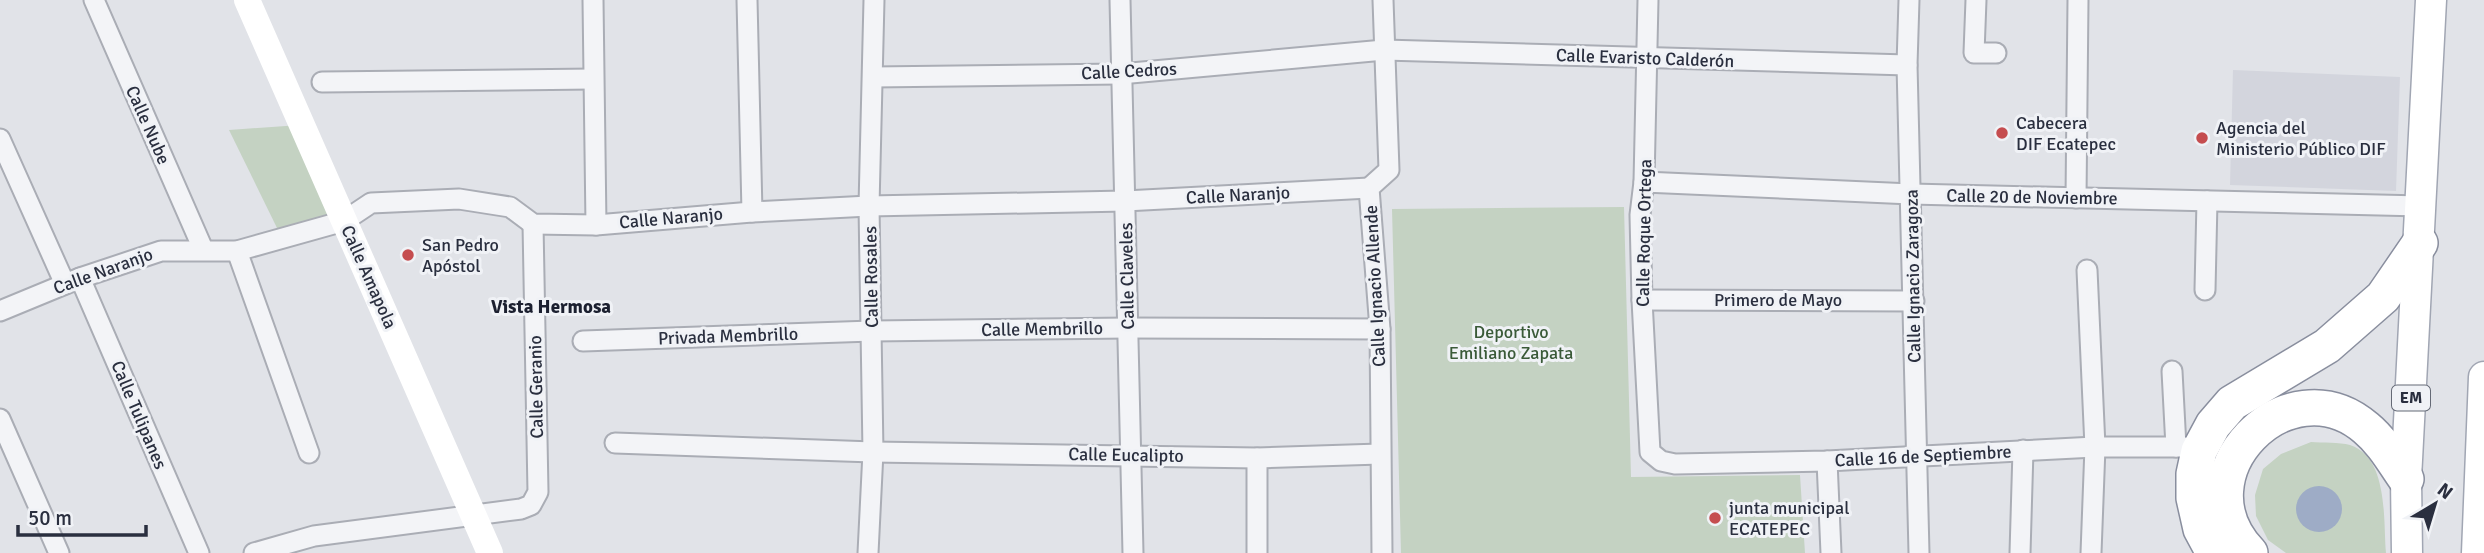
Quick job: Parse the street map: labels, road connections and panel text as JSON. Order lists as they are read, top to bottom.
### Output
{
  "streets": {
    "main road": ["EM"],
    "street": [
      "Calle Evaristo Calderón",
      "Calle Cedros",
      "Calle Nube",
      "Calle Naranjo",
      "Calle 20 de Noviembre",
      "Calle Roque Ortega",
      "Calle Claveles",
      "Calle Ignacio Zaragoza",
      "Calle Amapola",
      "Calle Rosales",
      "Calle Ignacio Allende",
      "Primero de Mayo",
      "Calle Membrillo",
      "Privada Membrillo",
      "Calle Geranio",
      "Calle Tulipanes",
      "Calle Eucalipto",
      "Calle 16 de Septiembre"
    ]
  },
  "crossings": [
    ["Calle Evaristo Calderón", "Calle Cedros"],
    ["Calle Evaristo Calderón", "Calle Roque Ortega"],
    ["Calle Evaristo Calderón", "Calle Ignacio Zaragoza"],
    ["Calle Evaristo Calderón", "Calle Ignacio Allende"],
    ["Calle Cedros", "Calle Claveles"],
    ["Calle Cedros", "Calle Rosales"],
    ["Calle Cedros", "Calle Ignacio Allende"],
    ["Calle Nube", "Calle Naranjo"],
    ["Calle Naranjo", "Calle Claveles"],
    ["Calle Naranjo", "Calle Amapola"],
    ["Calle Naranjo", "Calle Rosales"],
    ["Calle Naranjo", "Calle Ignacio Allende"],
    ["Calle Naranjo", "Calle Geranio"],
    ["Calle Naranjo", "Calle Tulipanes"],
    ["Calle 20 de Noviembre", "Calle Roque Ortega"],
    ["Calle 20 de Noviembre", "Calle Ignacio Zaragoza"],
    ["Calle 20 de Noviembre", "EM"],
    ["Calle Roque Ortega", "Primero de Mayo"],
    ["Calle Roque Ortega", "Calle 16 de Septiembre"],
    ["Calle Claveles", "Calle Membrillo"],
    ["Calle Claveles", "Calle Eucalipto"],
    ["Calle Ignacio Zaragoza", "Primero de Mayo"],
    ["Calle Ignacio Zaragoza", "Calle 16 de Septiembre"],
    ["Calle Amapola", "Calle Geranio"],
    ["Calle Rosales", "Calle Membrillo"],
    ["Calle Rosales", "Privada Membrillo"],
    ["Calle Rosales", "Calle Eucalipto"],
    ["Calle Ignacio Allende", "Calle Membrillo"],
    ["Calle Ignacio Allende", "Calle Eucalipto"],
    ["Calle Membrillo", "Privada Membrillo"]
  ],
  "districts": ["Vista Hermosa"],
  "parks": ["Deportivo Emiliano Zapata"],
  "places": [
    "Cabecera DIF Ecatepec",
    "Agencia del Ministerio Público DIF",
    "San Pedro Apóstol",
    "junta municipal ECATEPEC"
  ],
  "scale_bar": "50 m",
  "north": "top right"
}
